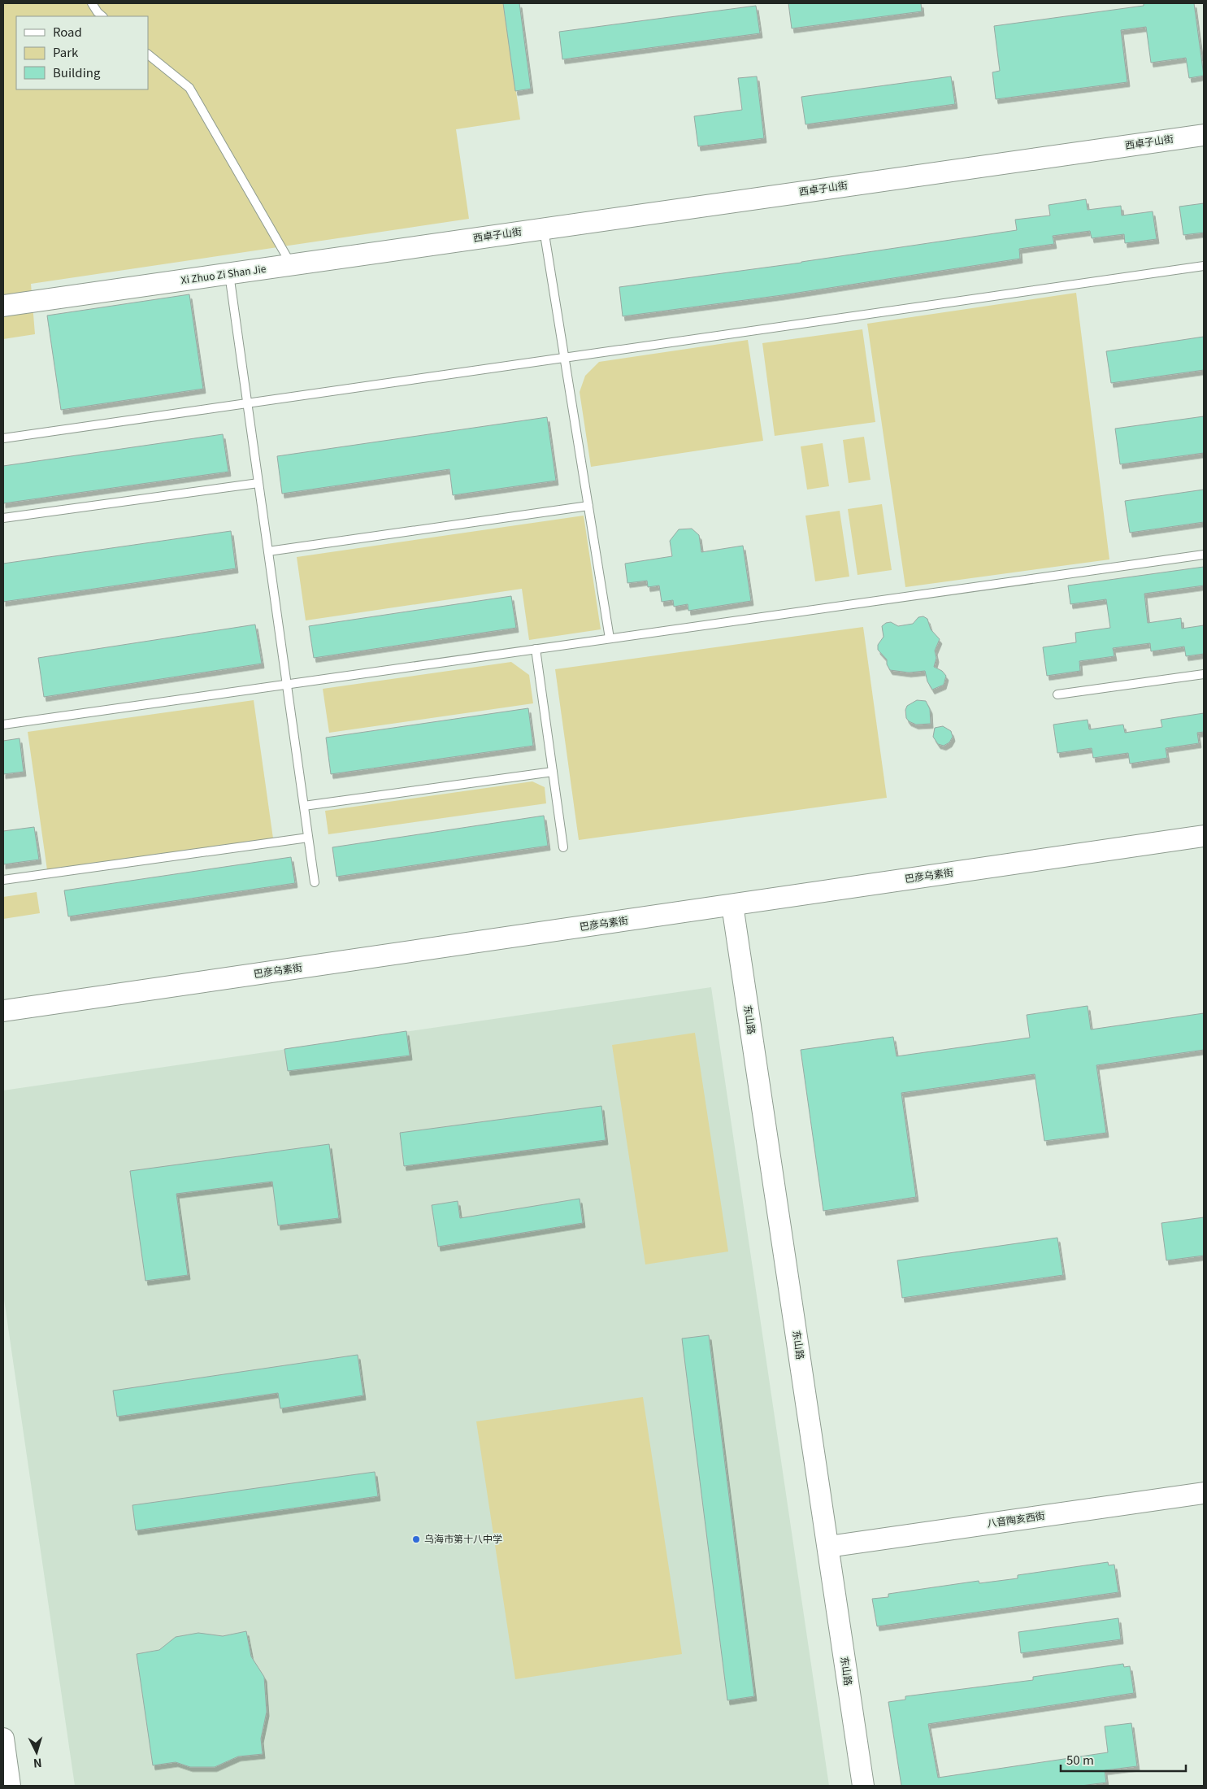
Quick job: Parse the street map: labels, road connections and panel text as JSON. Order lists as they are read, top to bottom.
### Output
{
  "streets": {
    "street": [
      "西卓子山街",
      "Xi Zhuo Zi Shan Jie",
      "巴彦乌素街",
      "东山路",
      "八音陶亥西街"
    ]
  },
  "crossings": [
    ["西卓子山街", "Xi Zhuo Zi Shan Jie"],
    ["巴彦乌素街", "东山路"],
    ["东山路", "八音陶亥西街"]
  ],
  "places": ["乌海市第十八中学"],
  "legend": ["Road", "Park", "Building"],
  "scale_bar": "50 m",
  "north": "bottom"
}
